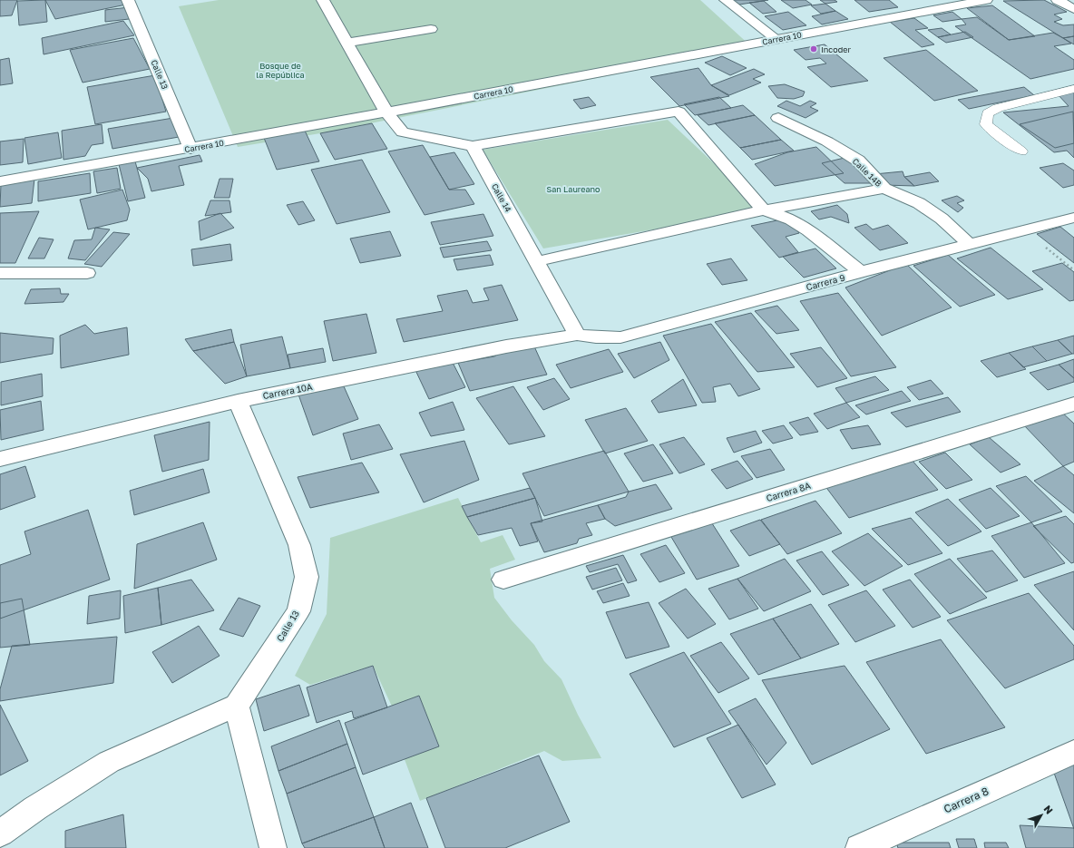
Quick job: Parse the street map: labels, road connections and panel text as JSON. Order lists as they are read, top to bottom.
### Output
{
  "streets": {
    "street": [
      "Carrera 10",
      "Calle 13",
      "Calle 14B",
      "Calle 14",
      "Carrera 9",
      "Carrera 10A",
      "Carrera 8A",
      "Carrera 8"
    ]
  },
  "crossings": [
    ["Carrera 10", "Calle 13"],
    ["Calle 13", "Carrera 10A"],
    ["Calle 14B", "Carrera 9"],
    ["Calle 14", "Carrera 9"],
    ["Calle 14", "Carrera 10A"],
    ["Carrera 9", "Carrera 10A"]
  ],
  "parks": ["Bosque de la República", "San Laureano"],
  "places": ["Incoder"],
  "north": "top right"
}
